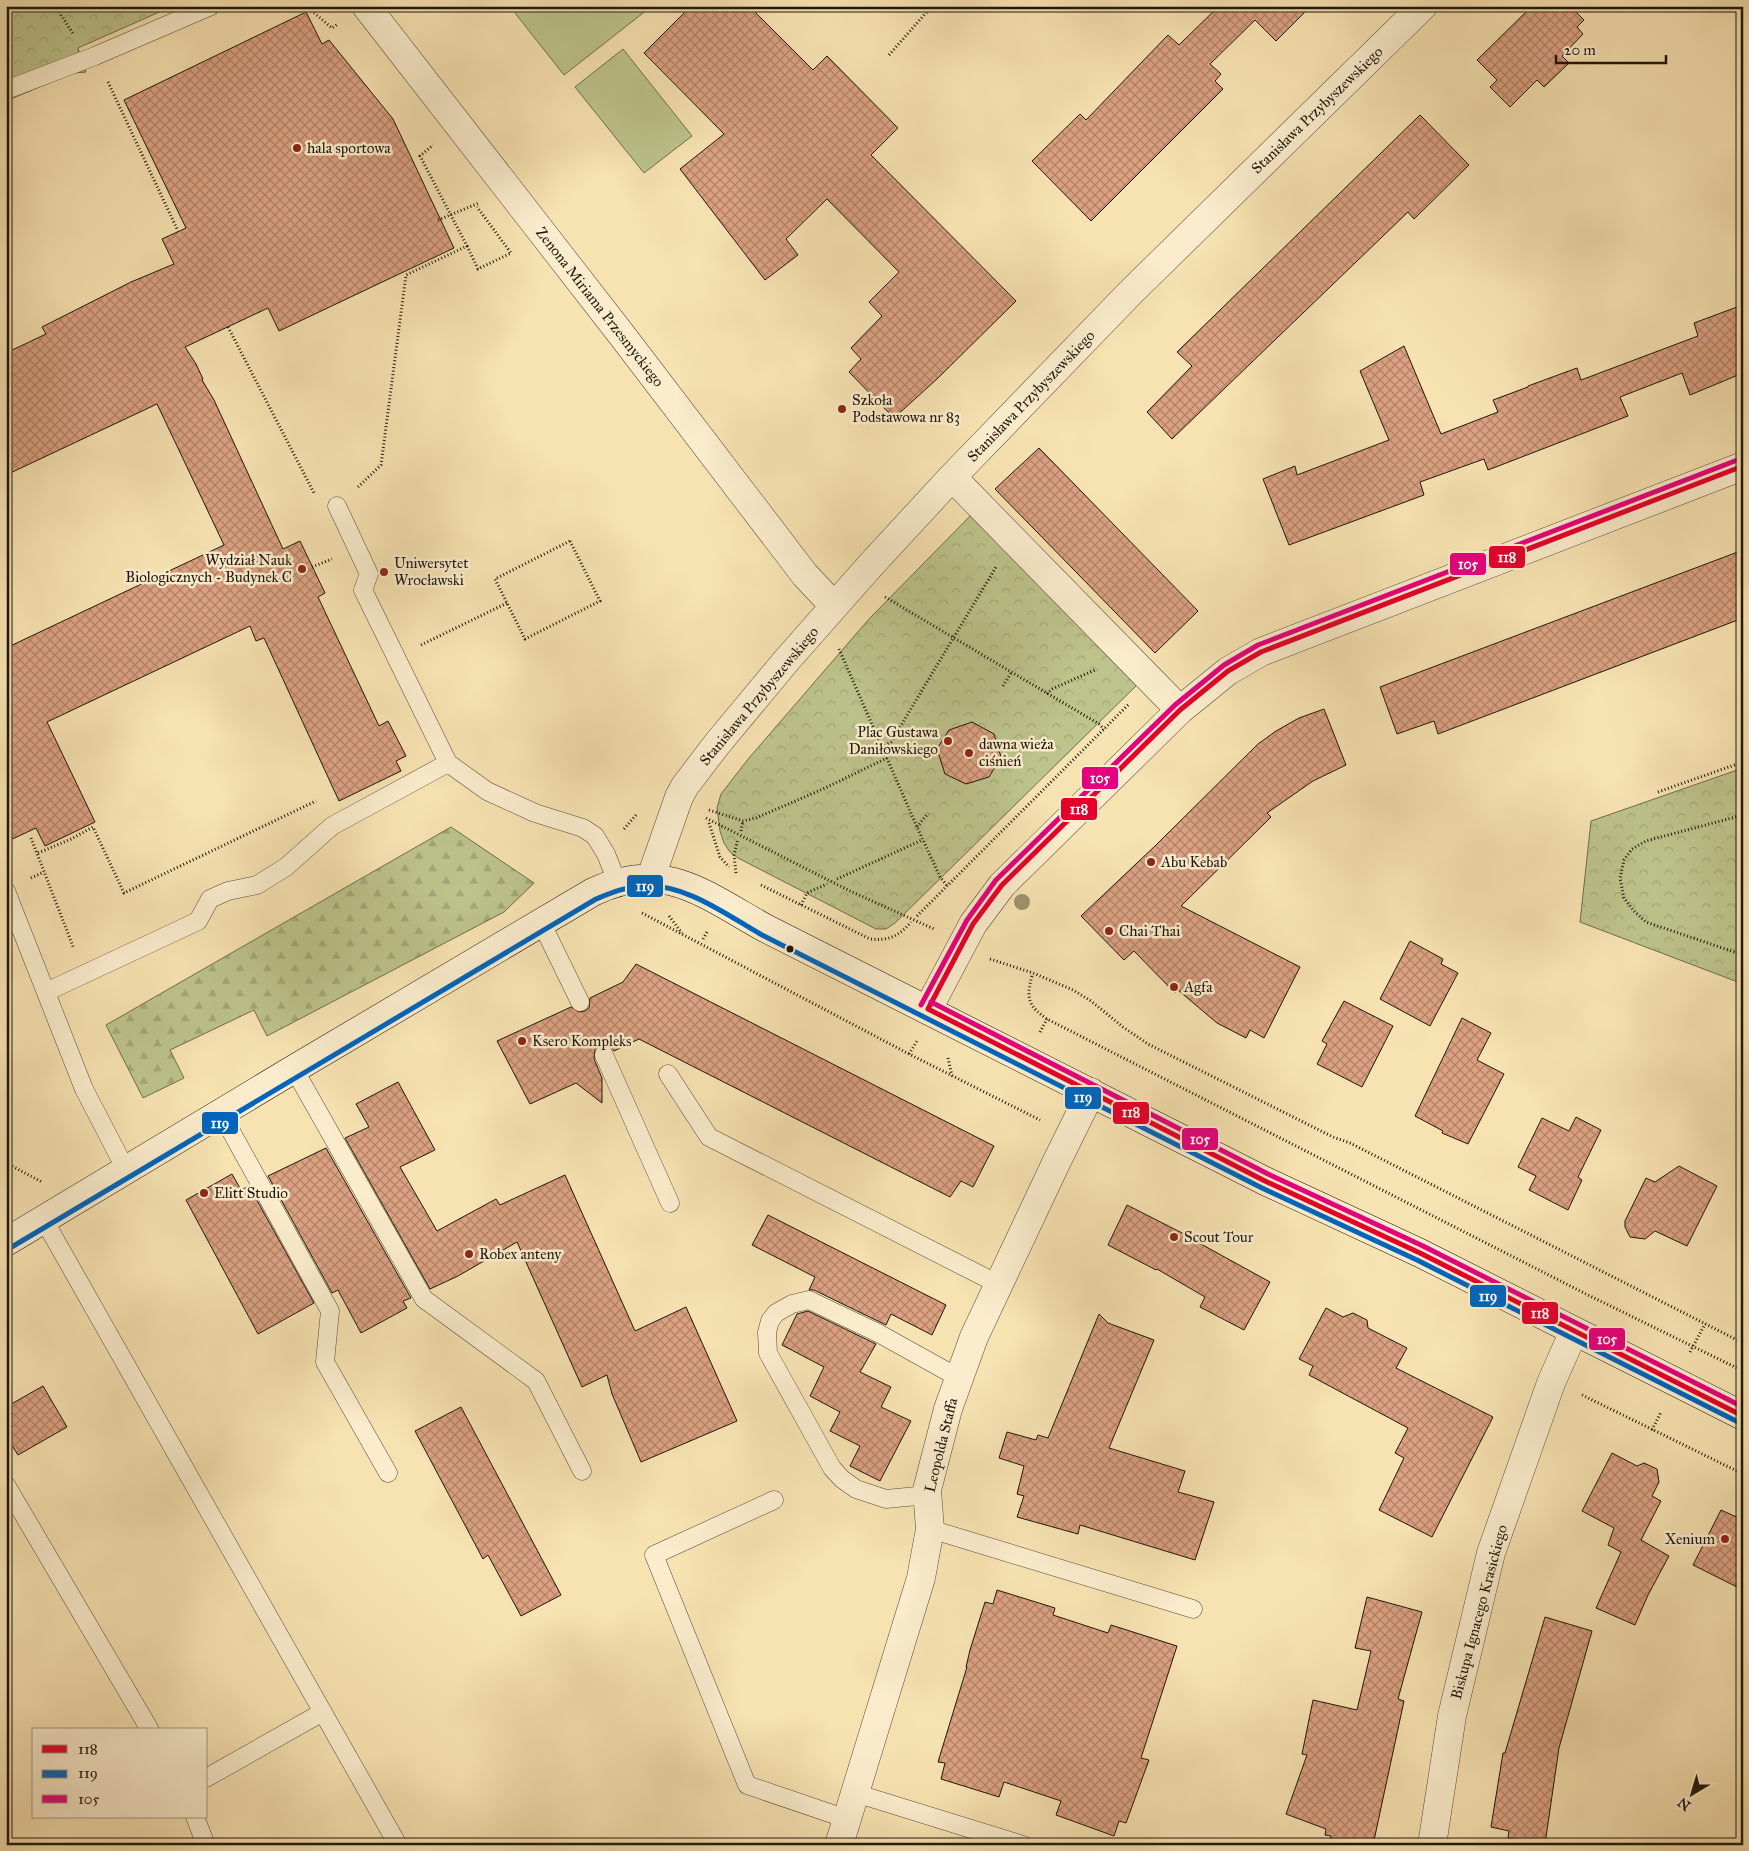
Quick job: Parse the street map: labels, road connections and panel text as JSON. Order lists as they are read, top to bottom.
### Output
{
  "streets": {
    "street": [
      "Stanisława Przybyszewskiego",
      "Zenona Miriama Przesmyckiego",
      "Leopolda Staffa",
      "Biskupa Ignacego Krasickiego"
    ]
  },
  "crossings": [
    ["Stanisława Przybyszewskiego", "Zenona Miriama Przesmyckiego"]
  ],
  "places": [
    "hala sportowa",
    "Szkoła Podstawowa nr 83",
    "Wydział Nauk Biologicznych - Budynek C",
    "Uniwersytet Wrocławski",
    "Plac Gustawa Daniłowskiego",
    "dawna wieża ciśnień",
    "Abu Kebab",
    "Chai Thai",
    "Agfa",
    "Ksero Kompleks",
    "Elitt Studio",
    "Scout Tour",
    "Robex anteny",
    "Xenium"
  ],
  "lines": ["transit line 105", "transit line 118", "transit line 119"],
  "legend": ["118", "119", "105"],
  "scale_bar": "20 m",
  "north": "bottom left"
}
